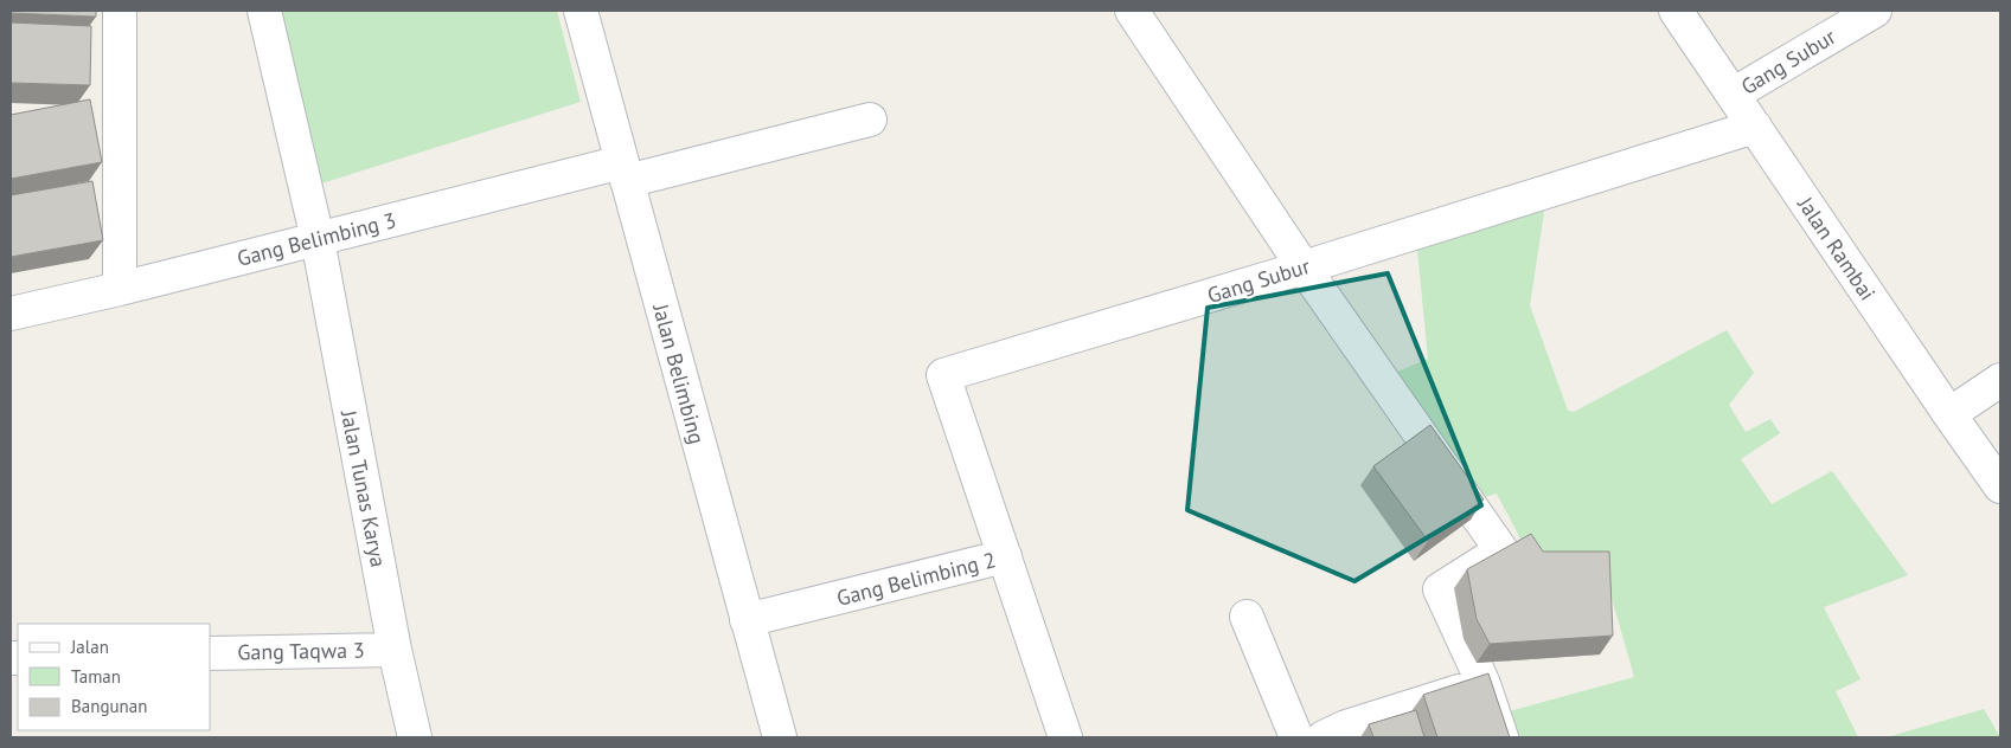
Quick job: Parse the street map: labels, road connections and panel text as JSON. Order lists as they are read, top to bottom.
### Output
{
  "streets": {
    "street": [
      "Gang Subur",
      "Gang Belimbing 3",
      "Jalan Rambai",
      "Jalan Belimbing",
      "Jalan Tunas Karya",
      "Gang Belimbing 2",
      "Gang Taqwa 3"
    ]
  },
  "crossings": [
    ["Gang Subur", "Jalan Rambai"],
    ["Gang Subur", "Gang Belimbing 2"],
    ["Gang Belimbing 3", "Jalan Belimbing"],
    ["Gang Belimbing 3", "Jalan Tunas Karya"],
    ["Jalan Belimbing", "Gang Belimbing 2"],
    ["Jalan Tunas Karya", "Gang Taqwa 3"]
  ],
  "legend": ["Jalan", "Taman", "Bangunan"]
}
